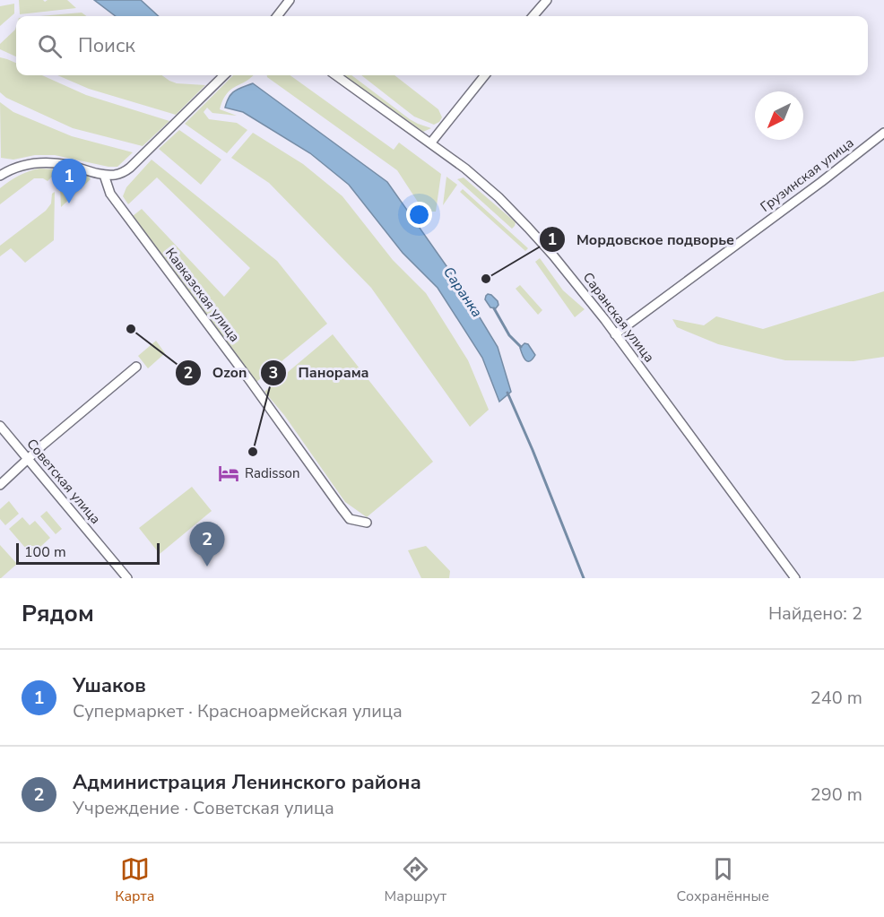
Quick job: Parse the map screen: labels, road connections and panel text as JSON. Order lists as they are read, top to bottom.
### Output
{
  "streets": {
    "street": [
      "Грузинская улица",
      "Кавказская улица",
      "Саранская улица",
      "Советская улица"
    ]
  },
  "crossings": [
    ["Грузинская улица", "Саранская улица"]
  ],
  "water": ["Саранка"],
  "places": {
    "other": ["Мордовское подворье", "Ozon", "Панорама"],
    "hotel": ["Radisson"]
  },
  "scale_bar": "100 m",
  "north": "bottom left",
  "page": {
    "search": "Поиск",
    "pins": ["1", "2"],
    "scale": "100 m",
    "heading": ["Рядом", "Найдено: 2"],
    "list": [
      {
        "mark": "1",
        "name": "Ушаков",
        "note": "Супермаркет · Красноармейская улица",
        "value": "240 m"
      },
      {
        "mark": "2",
        "name": "Администрация Ленинского района",
        "note": "Учреждение · Советская улица",
        "value": "290 m"
      }
    ],
    "nav": ["Карта", "Маршрут", "Сохранённые"]
  }
}
